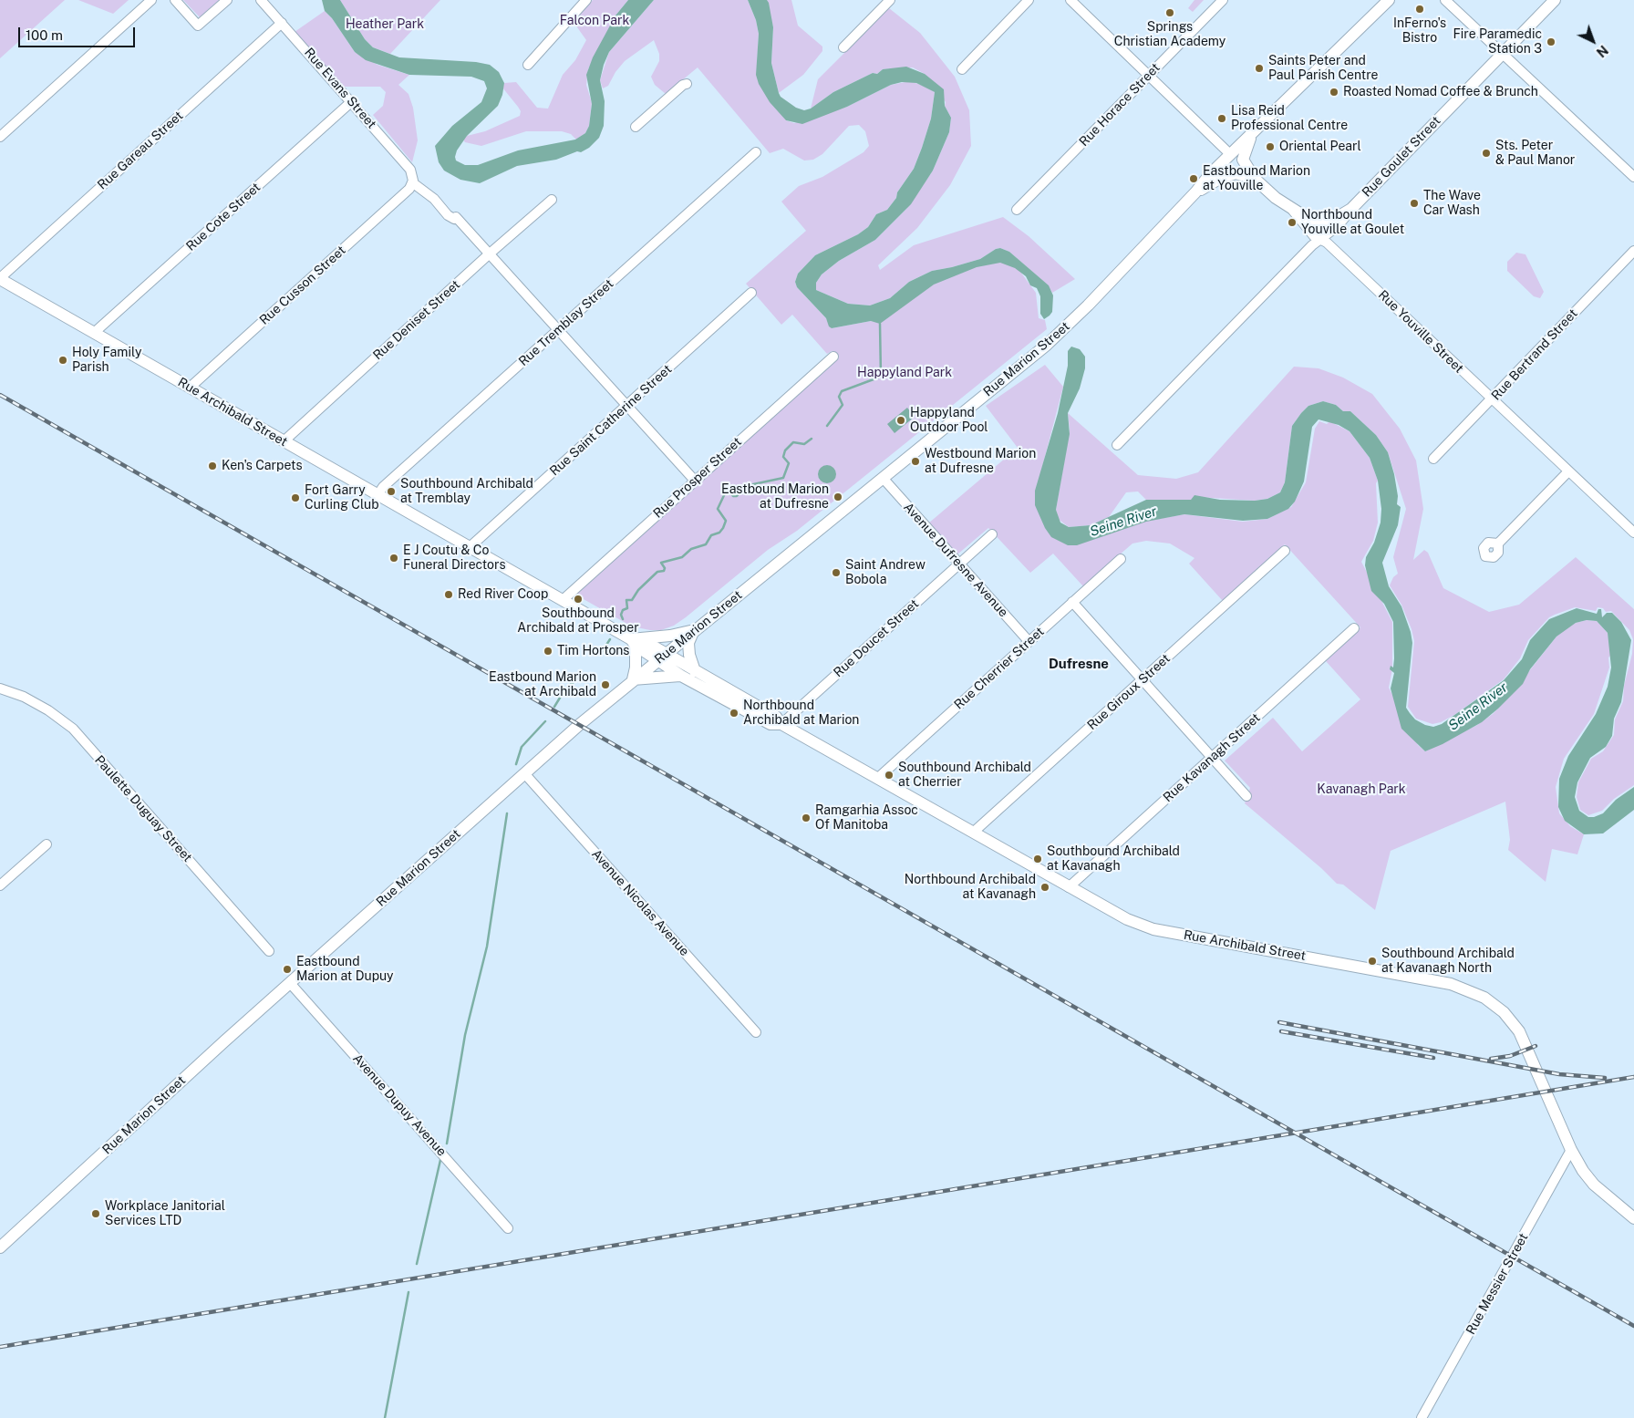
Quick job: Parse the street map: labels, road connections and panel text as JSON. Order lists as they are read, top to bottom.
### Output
{
  "streets": {
    "main road": [
      "Rue Goulet Street",
      "Rue Youville Street",
      "Rue Marion Street",
      "Rue Archibald Street"
    ],
    "street": [
      "Rue Evans Street",
      "Rue Horace Street",
      "Rue Gareau Street",
      "Rue Cote Street",
      "Rue Cusson Street",
      "Rue Deniset Street",
      "Rue Tremblay Street",
      "Rue Bertrand Street",
      "Rue Saint Catherine Street",
      "Rue Prosper Street",
      "Avenue Dufresne Avenue",
      "Rue Doucet Street",
      "Rue Cherrier Street",
      "Rue Giroux Street",
      "Rue Kavanagh Street",
      "Paulette Duguay Street",
      "Avenue Nicolas Avenue",
      "Avenue Dupuy Avenue",
      "Rue Messier Street"
    ]
  },
  "crossings": [
    ["Rue Evans Street", "Rue Gareau Street"],
    ["Rue Evans Street", "Rue Cote Street"],
    ["Rue Evans Street", "Rue Cusson Street"],
    ["Rue Evans Street", "Rue Deniset Street"],
    ["Rue Evans Street", "Rue Tremblay Street"],
    ["Rue Evans Street", "Rue Saint Catherine Street"],
    ["Rue Evans Street", "Rue Prosper Street"],
    ["Rue Gareau Street", "Rue Archibald Street"],
    ["Rue Goulet Street", "Rue Youville Street"],
    ["Rue Cote Street", "Rue Archibald Street"],
    ["Rue Cusson Street", "Rue Archibald Street"],
    ["Rue Deniset Street", "Rue Archibald Street"],
    ["Rue Tremblay Street", "Rue Archibald Street"],
    ["Rue Youville Street", "Rue Bertrand Street"],
    ["Rue Youville Street", "Rue Marion Street"],
    ["Rue Marion Street", "Rue Archibald Street"],
    ["Rue Marion Street", "Avenue Dufresne Avenue"],
    ["Rue Marion Street", "Avenue Nicolas Avenue"],
    ["Rue Marion Street", "Avenue Dupuy Avenue"],
    ["Rue Archibald Street", "Rue Saint Catherine Street"],
    ["Rue Archibald Street", "Rue Prosper Street"],
    ["Rue Archibald Street", "Rue Doucet Street"],
    ["Rue Archibald Street", "Rue Cherrier Street"],
    ["Rue Archibald Street", "Rue Giroux Street"],
    ["Rue Archibald Street", "Rue Kavanagh Street"],
    ["Rue Archibald Street", "Rue Messier Street"],
    ["Avenue Dufresne Avenue", "Rue Doucet Street"],
    ["Avenue Dufresne Avenue", "Rue Cherrier Street"]
  ],
  "districts": ["Dufresne"],
  "water": ["Seine River"],
  "parks": [
    "Falcon Park",
    "Heather Park",
    "Happyland Park",
    "Kavanagh Park"
  ],
  "places": [
    "InFerno's Bistro",
    "Springs Christian Academy",
    "Fire Paramedic Station 3",
    "Saints Peter and Paul Parish Centre",
    "Roasted Nomad Coffee & Brunch",
    "Lisa Reid Professional Centre",
    "Oriental Pearl",
    "Sts. Peter & Paul Manor",
    "Eastbound Marion at Youville",
    "The Wave Car Wash",
    "Northbound Youville at Goulet",
    "Holy Family Parish",
    "Happyland Outdoor Pool",
    "Westbound Marion at Dufresne",
    "Ken's Carpets",
    "Southbound Archibald at Tremblay",
    "Eastbound Marion at Dufresne",
    "Fort Garry Curling Club",
    "E J Coutu & Co Funeral Directors",
    "Saint Andrew Bobola",
    "Red River Coop",
    "Southbound Archibald at Prosper",
    "Tim Hortons",
    "Eastbound Marion at Archibald",
    "Northbound Archibald at Marion",
    "Southbound Archibald at Cherrier",
    "Ramgarhia Assoc Of Manitoba",
    "Southbound Archibald at Kavanagh",
    "Northbound Archibald at Kavanagh",
    "Southbound Archibald at Kavanagh North",
    "Eastbound Marion at Dupuy",
    "Workplace Janitorial Services LTD"
  ],
  "scale_bar": "100 m",
  "north": "bottom right"
}
